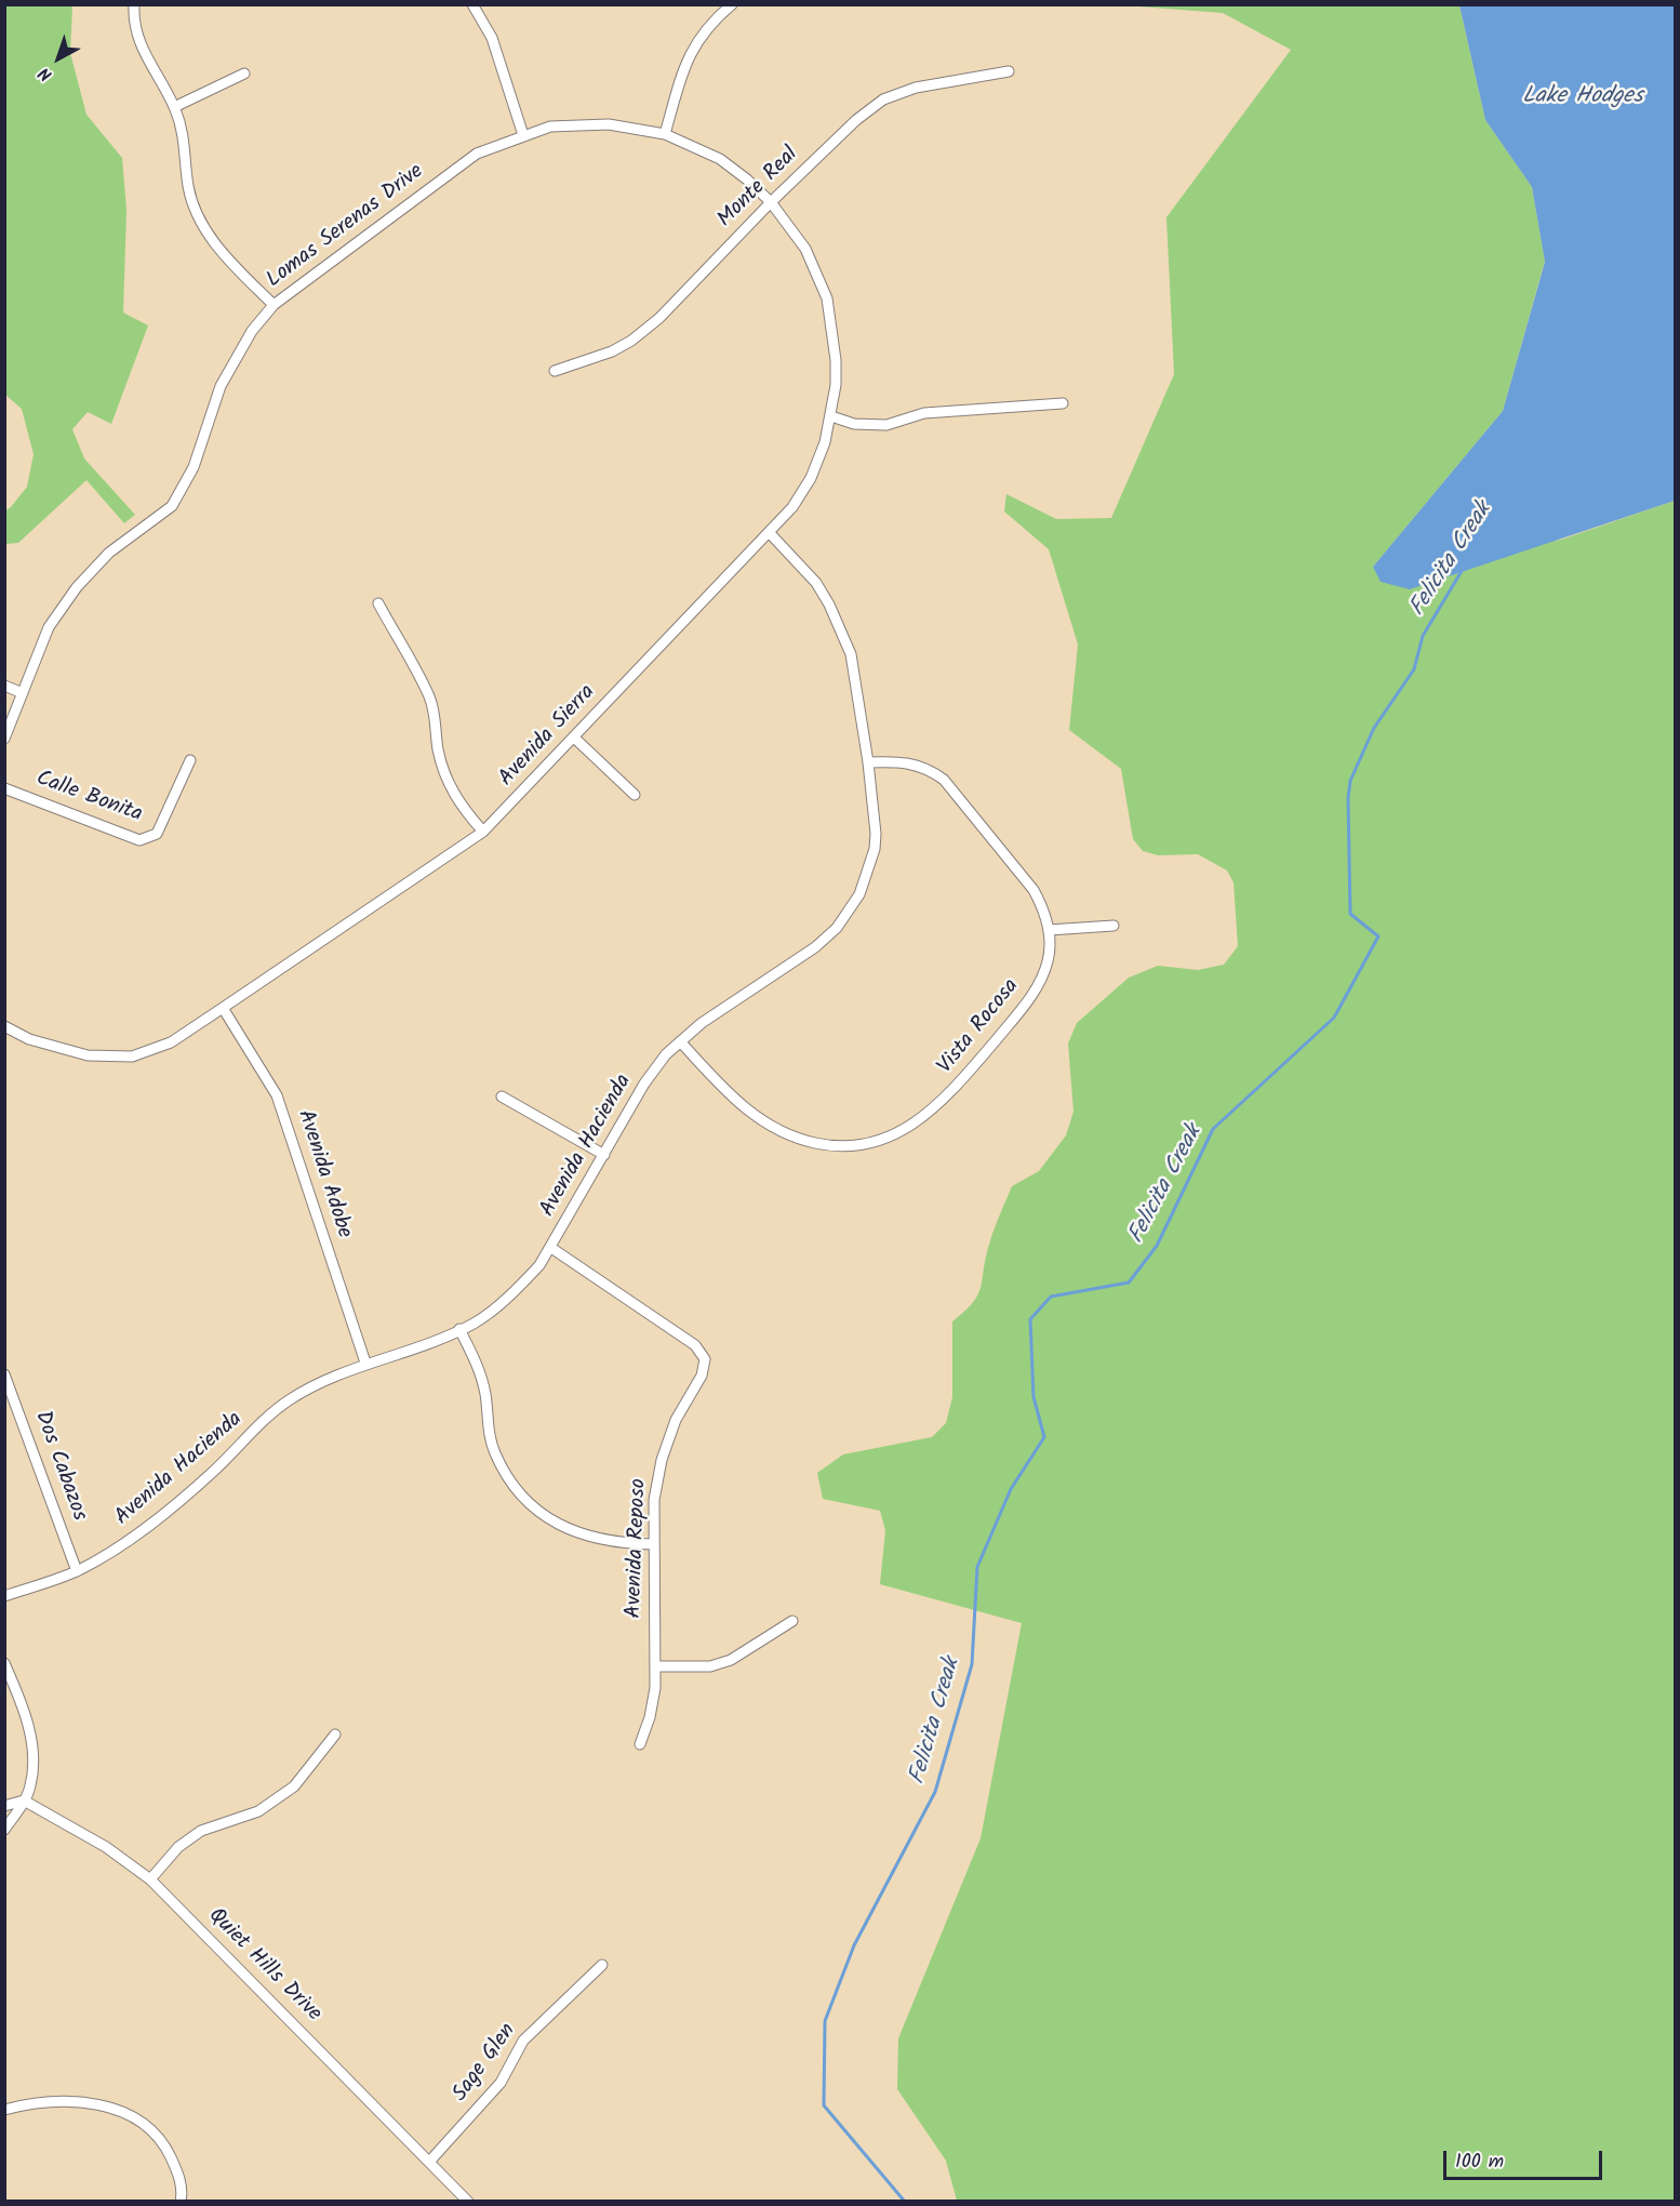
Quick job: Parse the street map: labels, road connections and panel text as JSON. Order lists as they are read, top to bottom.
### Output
{
  "streets": {
    "street": [
      "Monte Real",
      "Lomas Serenas Drive",
      "Avenida Sierra",
      "Calle Bonita",
      "Vista Rocosa",
      "Avenida Hacienda",
      "Avenida Adobe",
      "Dos Cabazos",
      "Avenida Reposo",
      "Quiet Hills Drive",
      "Sage Glen"
    ]
  },
  "crossings": [
    ["Monte Real", "Lomas Serenas Drive"],
    ["Monte Real", "Avenida Sierra"],
    ["Lomas Serenas Drive", "Avenida Sierra"],
    ["Avenida Sierra", "Avenida Hacienda"],
    ["Avenida Sierra", "Avenida Adobe"],
    ["Vista Rocosa", "Avenida Hacienda"],
    ["Avenida Hacienda", "Avenida Adobe"],
    ["Avenida Hacienda", "Dos Cabazos"],
    ["Avenida Hacienda", "Avenida Reposo"],
    ["Quiet Hills Drive", "Sage Glen"]
  ],
  "water": ["Lake Hodges", "Felicita Creak"],
  "scale_bar": "100 m",
  "north": "bottom left"
}
